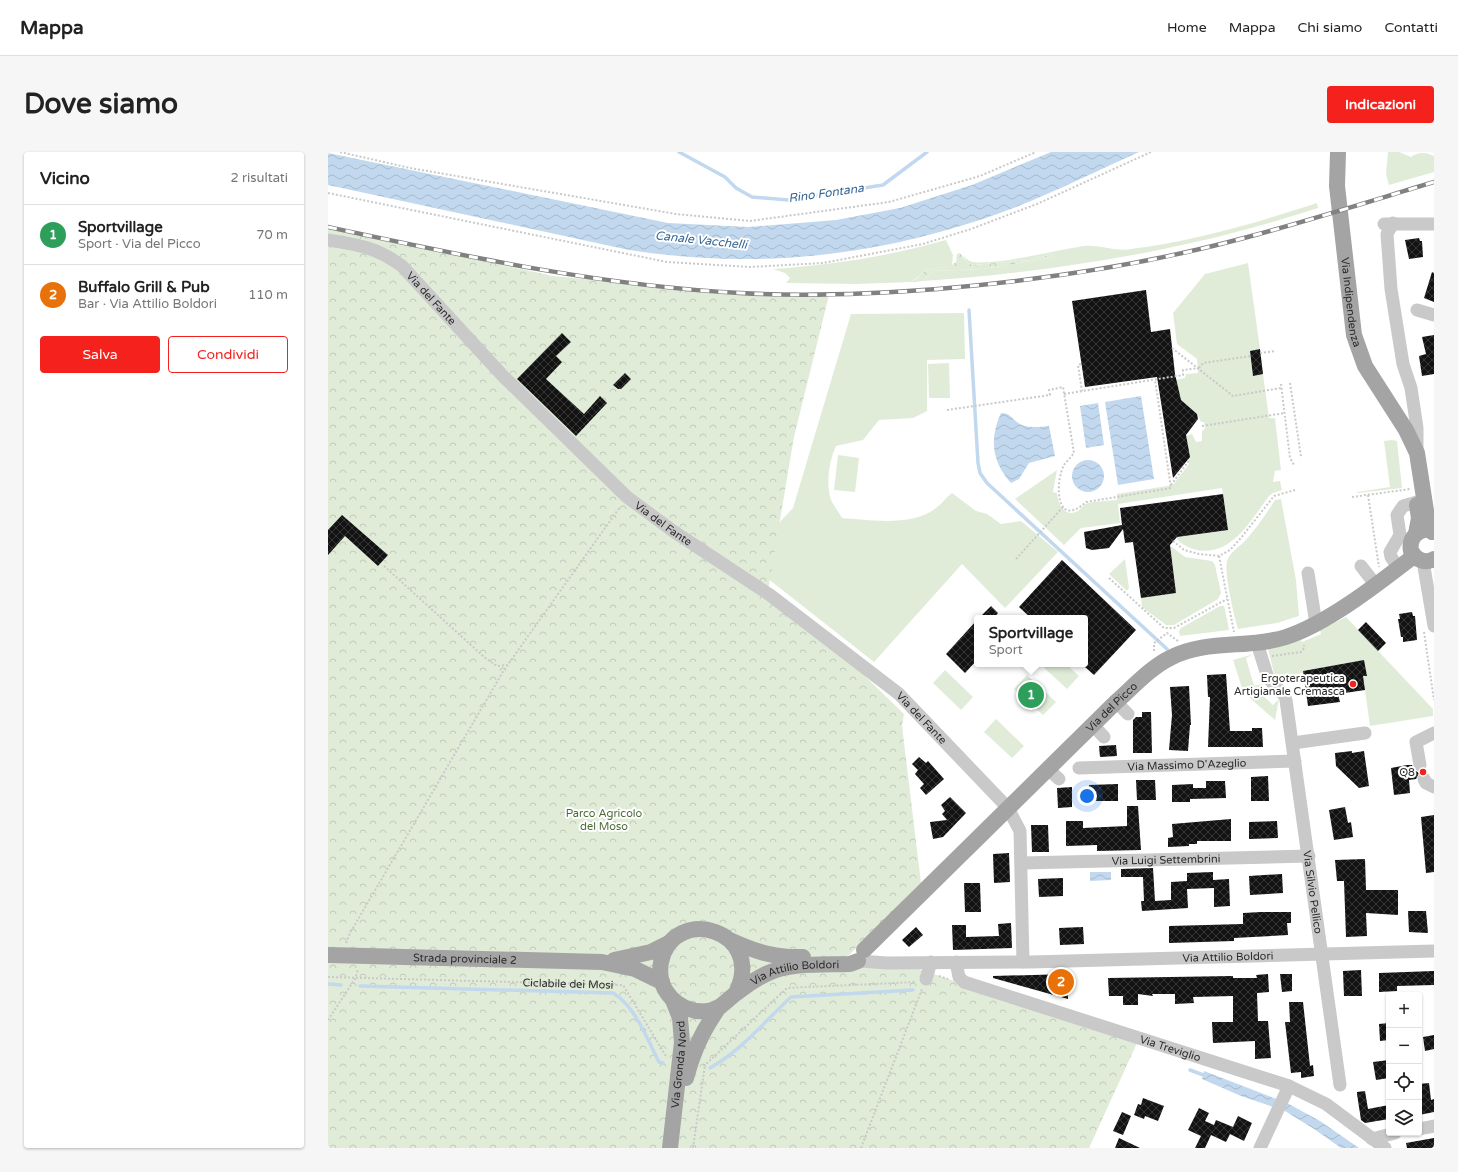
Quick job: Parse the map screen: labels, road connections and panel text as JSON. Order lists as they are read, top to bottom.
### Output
{
  "streets": {
    "main road": [
      "Via Indipendenza",
      "Via del Picco",
      "Via Attilio Boldori",
      "Strada provinciale 2",
      "Via Gronda Nord"
    ],
    "street": [
      "Via del Fante",
      "Via Massimo D'Azeglio",
      "Via Luigi Settembrini",
      "Via Silvio Pellico",
      "Via Treviglio"
    ],
    "path": ["Ciclabile dei Mosi"]
  },
  "crossings": [
    ["Via del Fante", "Via del Picco"],
    ["Via Indipendenza", "Via del Picco"],
    ["Via del Picco", "Via Silvio Pellico"],
    ["Via del Picco", "Via Attilio Boldori"],
    ["Via Massimo D'Azeglio", "Via Silvio Pellico"],
    ["Via Luigi Settembrini", "Via Silvio Pellico"],
    ["Via Silvio Pellico", "Via Attilio Boldori"],
    ["Via Attilio Boldori", "Via Gronda Nord"],
    ["Ciclabile dei Mosi", "Via Gronda Nord"]
  ],
  "water": ["Rino Fontana", "Canale Vacchelli"],
  "parks": ["Parco Agricolo del Moso"],
  "places": ["Ergoterapeutica Artigianale Cremasca", "Q8"],
  "page": {
    "header": "Mappa",
    "nav": [
      "Home",
      "Mappa",
      "Chi siamo",
      "Contatti"
    ],
    "buttons": [
      "Indicazioni",
      ["Salva", "Condividi"]
    ],
    "title": "Dove siamo",
    "heading": ["Vicino", "2 risultati"],
    "list": [
      {
        "mark": "1",
        "name": "Sportvillage",
        "note": "Sport · Via del Picco",
        "value": "70 m"
      },
      {
        "mark": "2",
        "name": "Buffalo Grill & Pub",
        "note": "Bar · Via Attilio Boldori",
        "value": "110 m"
      }
    ],
    "popup": ["Sportvillage", "Sport"],
    "pins": ["1", "2"],
    "map_buttons": ["+", "−"]
  }
}
